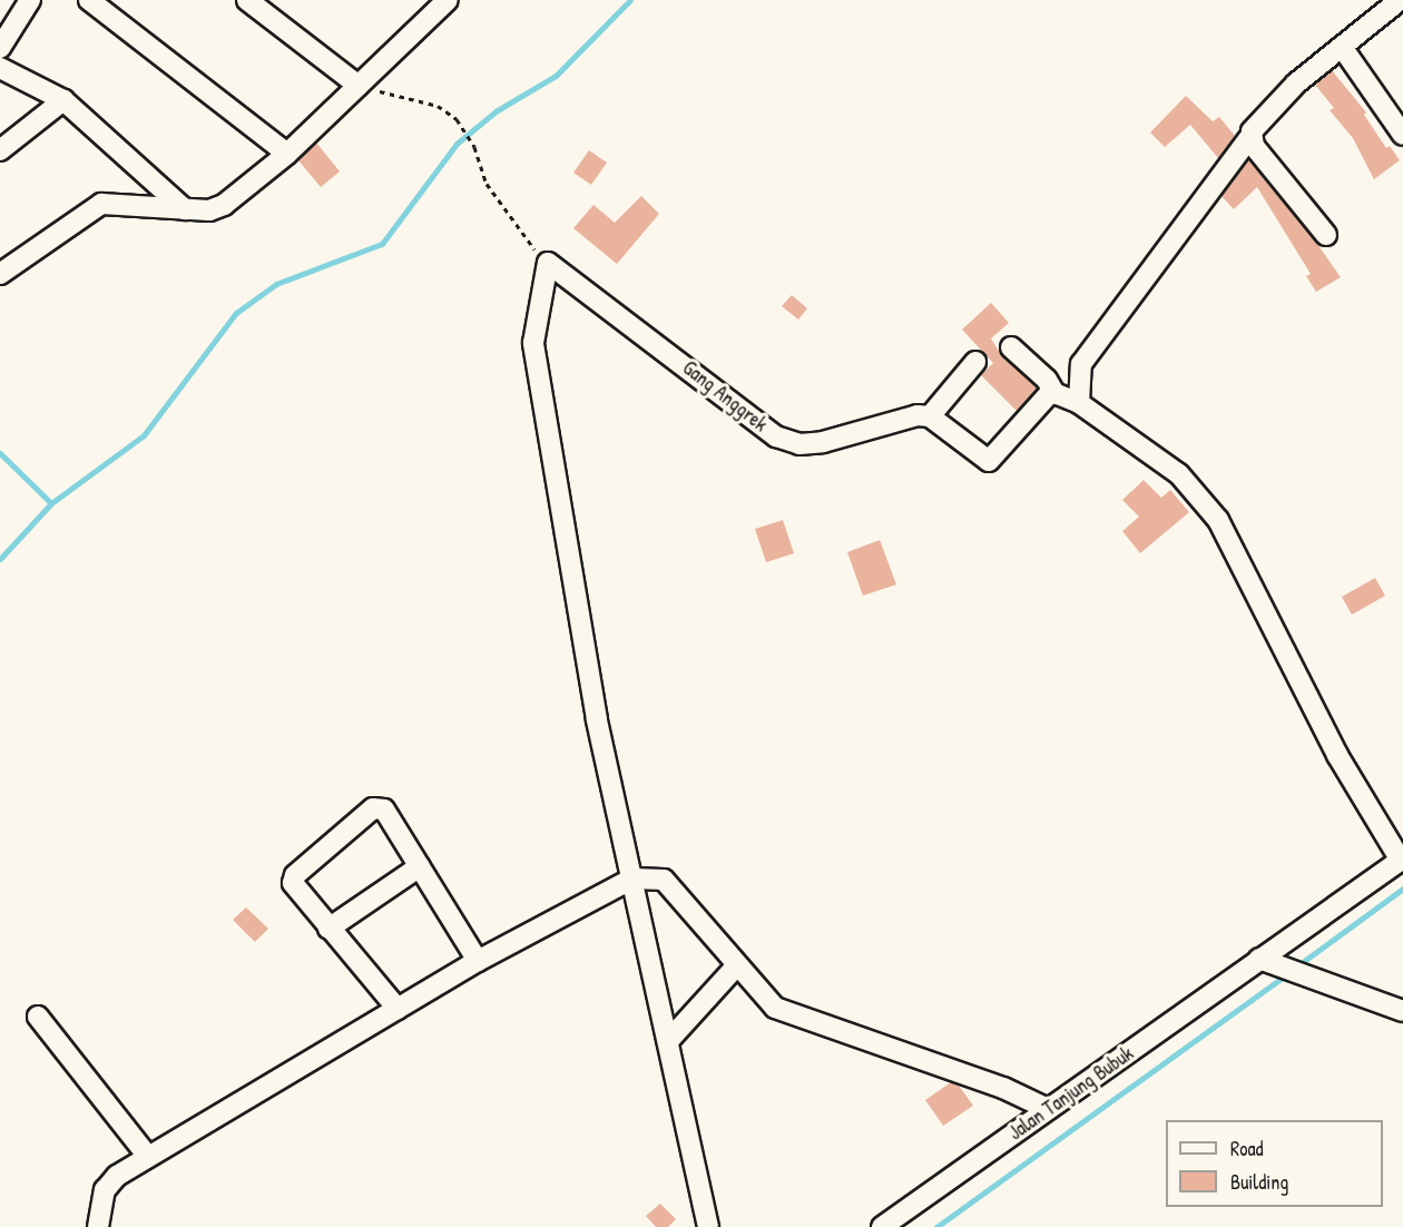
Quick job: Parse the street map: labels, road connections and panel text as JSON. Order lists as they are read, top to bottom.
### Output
{
  "streets": {
    "street": ["Gang Anggrek", "Jalan Tanjung Bubuk"]
  },
  "legend": ["Road", "Building"]
}
